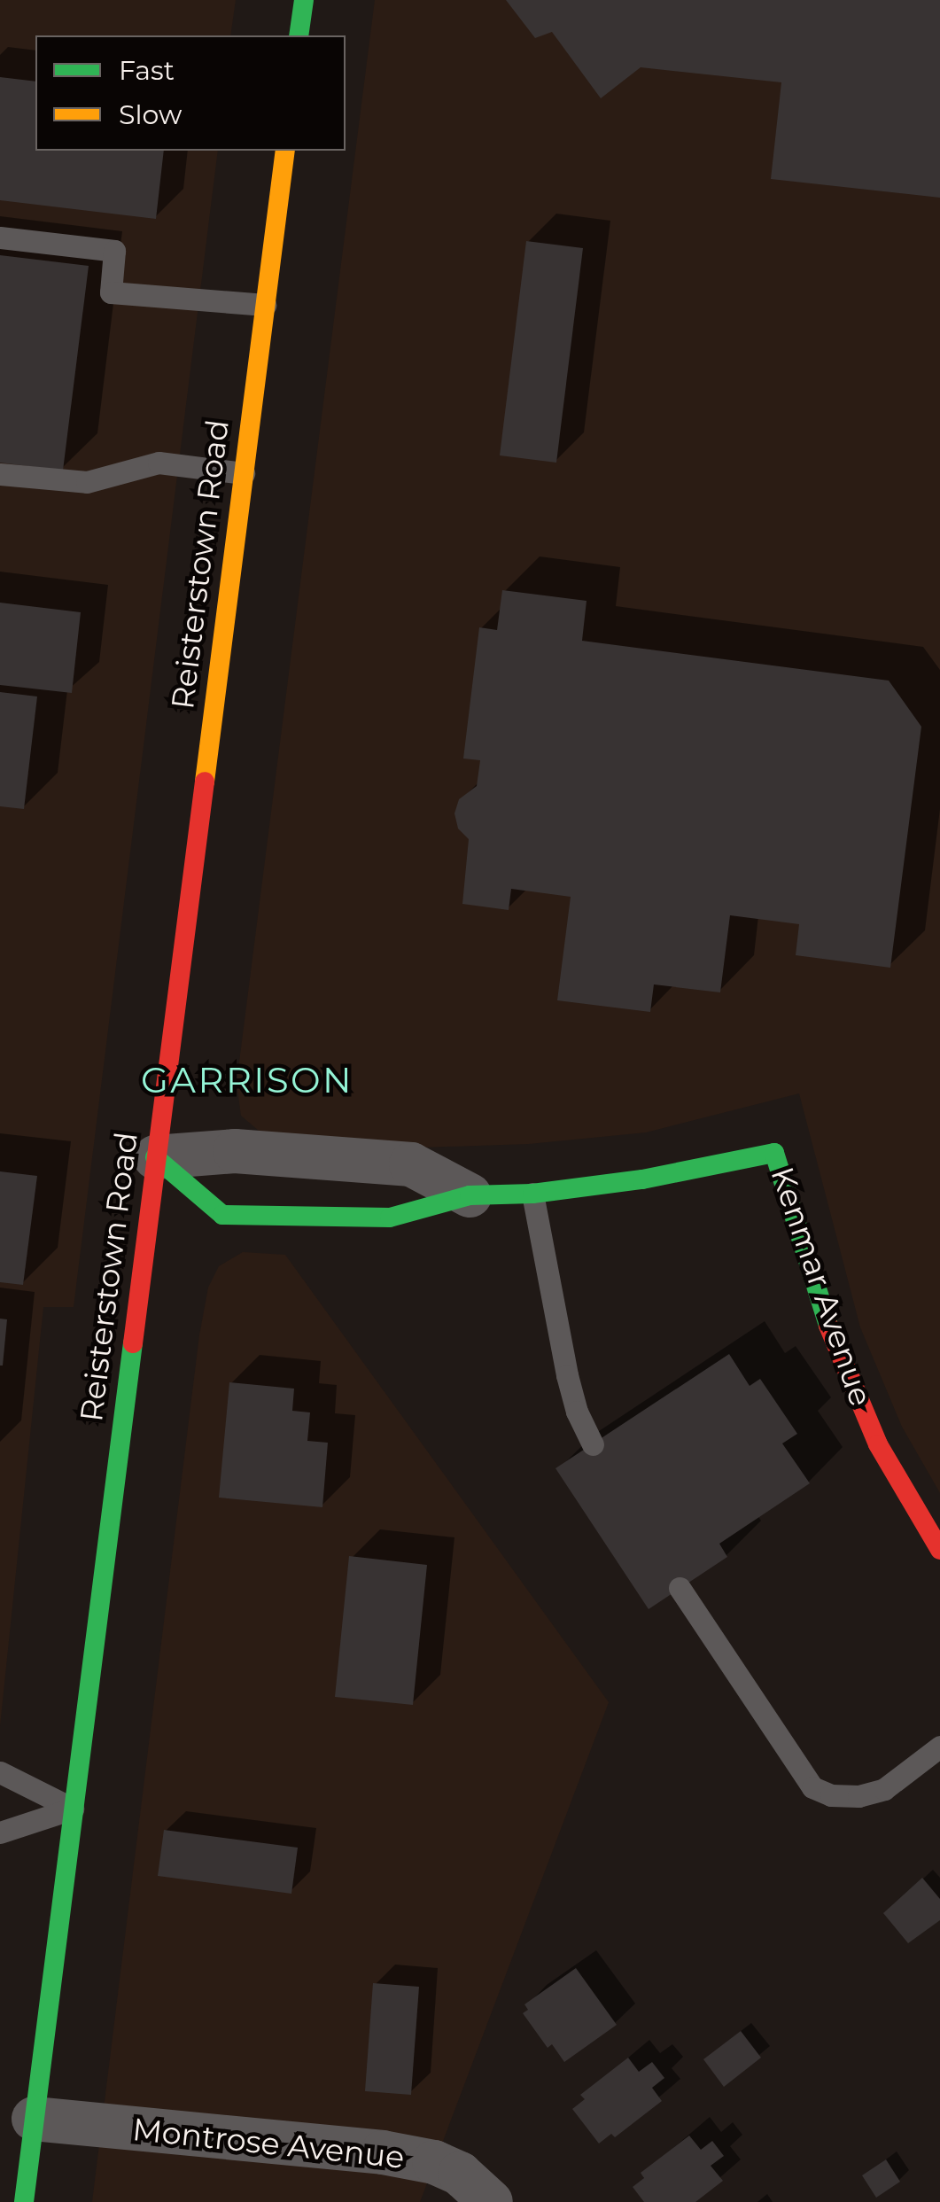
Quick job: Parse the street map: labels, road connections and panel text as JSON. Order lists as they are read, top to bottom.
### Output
{
  "streets": {
    "main road": ["Reisterstown Road", "Kenmar Avenue"],
    "street": ["Montrose Avenue"]
  },
  "crossings": [
    ["Reisterstown Road", "Kenmar Avenue"],
    ["Reisterstown Road", "Montrose Avenue"]
  ],
  "districts": ["GARRISON"],
  "legend": ["Fast", "Slow"]
}
